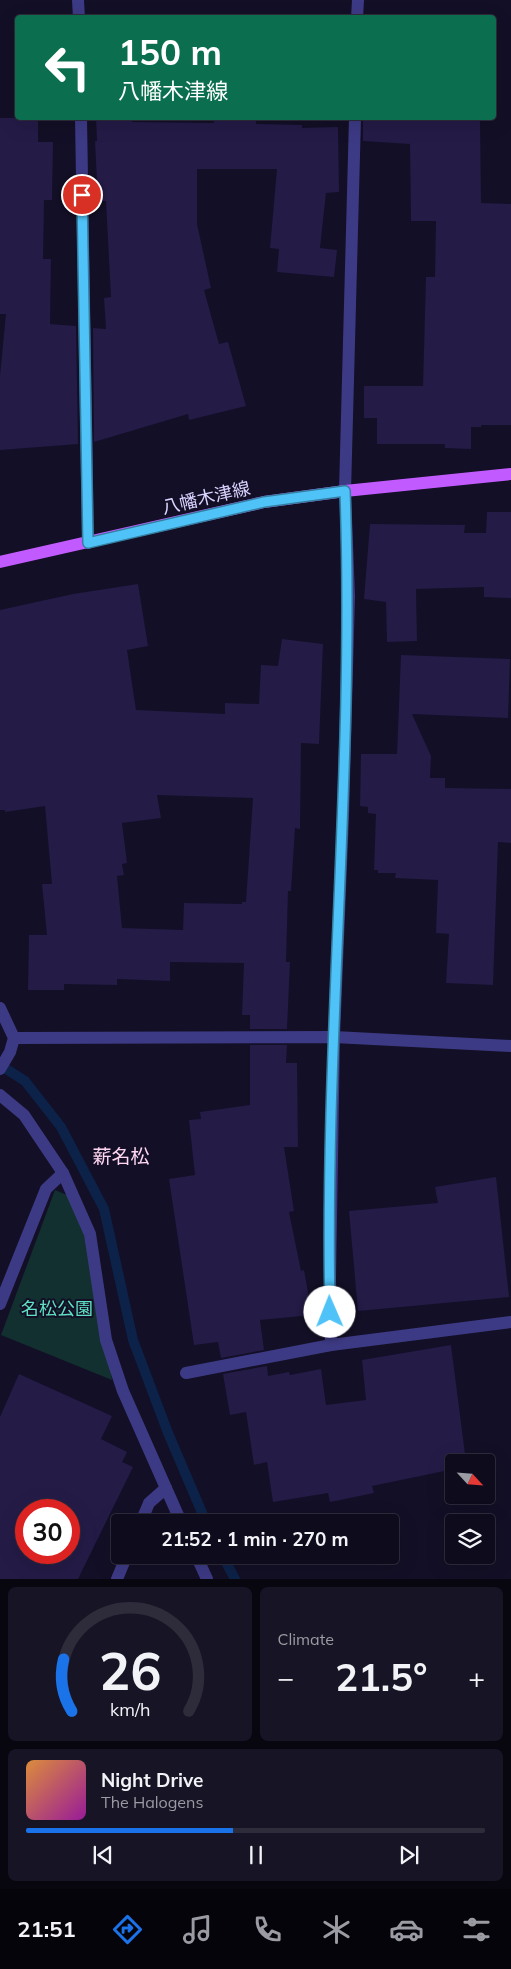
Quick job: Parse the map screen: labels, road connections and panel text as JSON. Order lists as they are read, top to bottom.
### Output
{
  "streets": {
    "main road": ["八幡木津線"]
  },
  "districts": ["薪名松"],
  "parks": ["名松公園"],
  "north": "bottom right",
  "page": {
    "turn": ["150 m", "八幡木津線"],
    "limit": "30",
    "trip": "21:52 · 1 min · 270 m",
    "tile": "Climate",
    "heat": ["−", "21.5°", "+"],
    "song": ["Night Drive", "The Halogens"],
    "tabs": "21:51",
    "gauge": ["26", "km/h"]
  }
}
